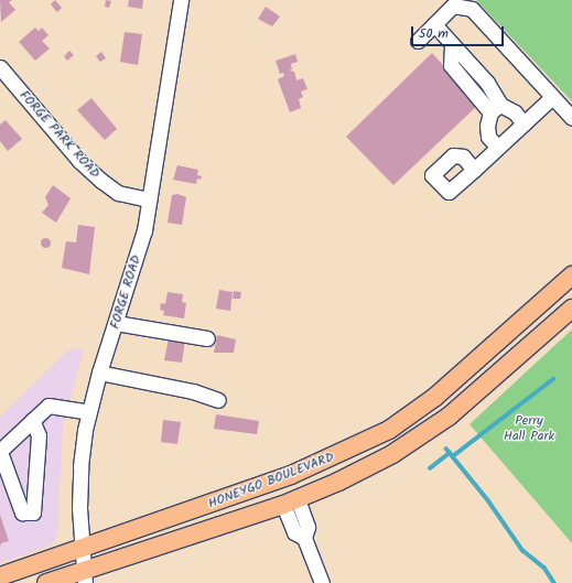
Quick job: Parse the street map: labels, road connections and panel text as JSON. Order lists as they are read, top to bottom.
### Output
{
  "streets": {
    "main road": ["HONEYGO BOULEVARD"],
    "street": ["FORGE PARK ROAD", "FORGE ROAD"]
  },
  "crossings": [
    ["FORGE PARK ROAD", "FORGE ROAD"],
    ["FORGE ROAD", "HONEYGO BOULEVARD"]
  ],
  "parks": ["Perry Hall Park"],
  "scale_bar": "50 m"
}
